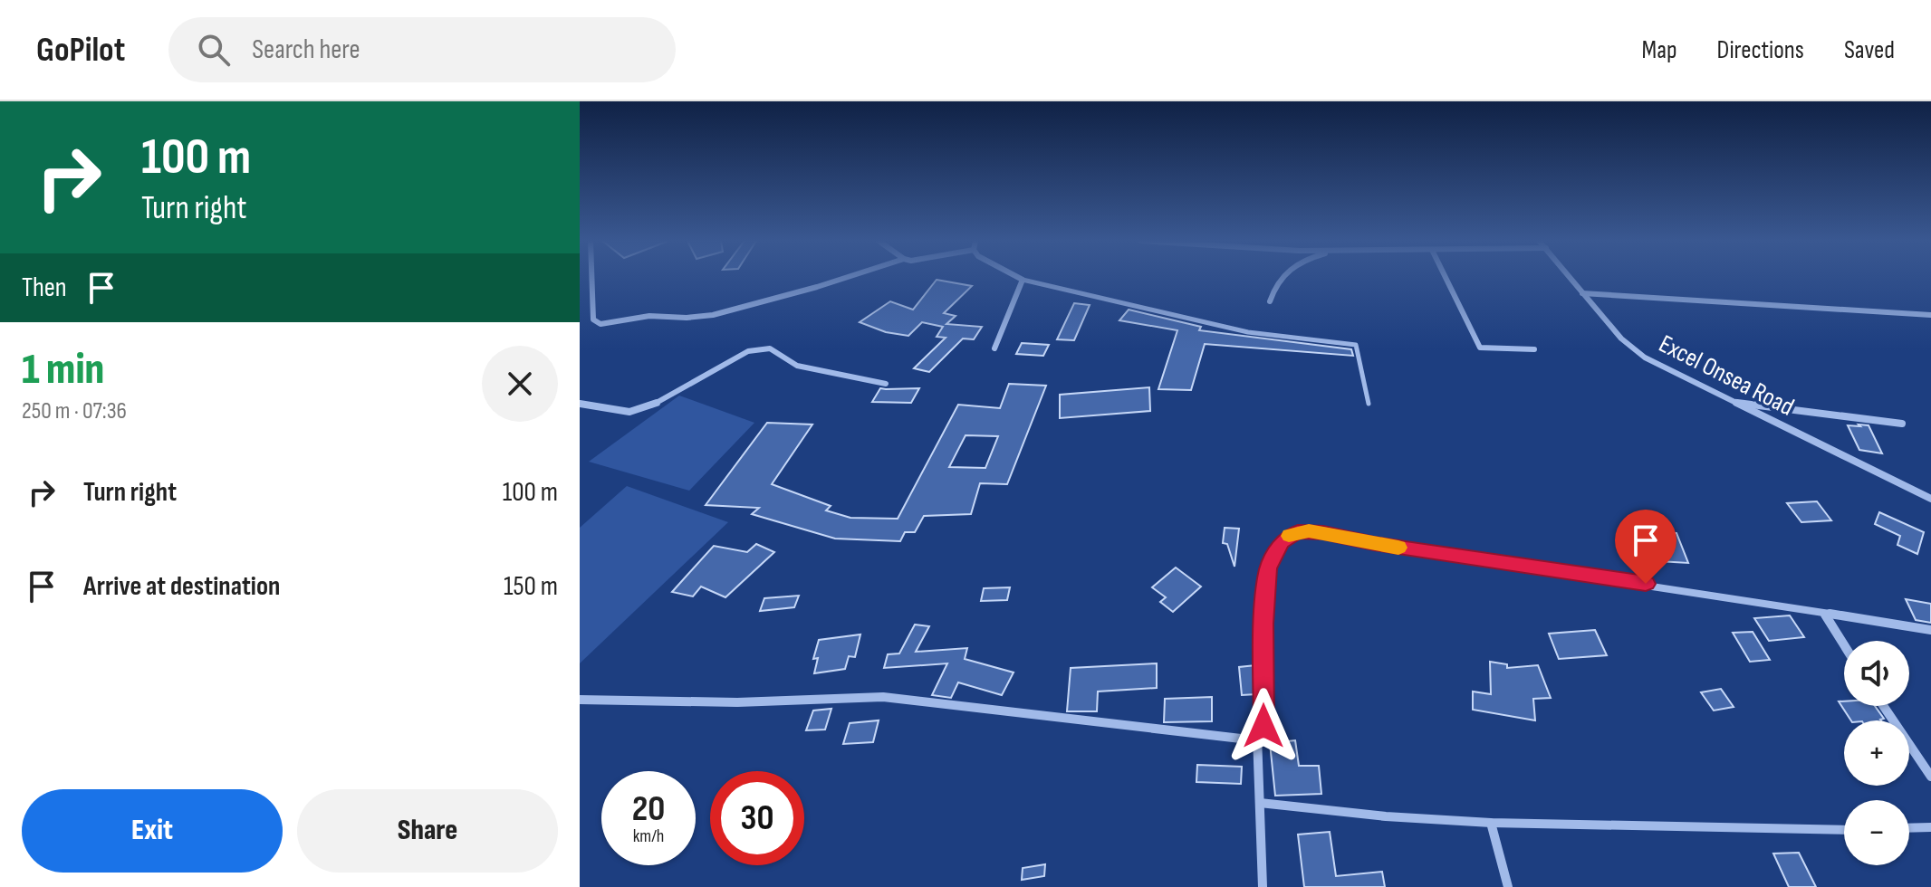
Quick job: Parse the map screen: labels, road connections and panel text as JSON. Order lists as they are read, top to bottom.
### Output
{
  "streets": {
    "street": ["Excel Onsea Road"]
  },
  "page": {
    "header": "GoPilot",
    "search": "Search here",
    "nav": ["Map", "Directions", "Saved"],
    "turn": ["100 m", "Turn right"],
    "then": "Then",
    "heading": ["1 min", "250 m · 07:36"],
    "list": [
      {
        "name": "Turn right",
        "value": "100 m"
      },
      {
        "name": "Arrive at destination",
        "value": "150 m"
      }
    ],
    "map_buttons": ["+", "−"],
    "speed": "20 km/h",
    "limit": "30",
    "buttons": ["Exit", "Share"]
  }
}
